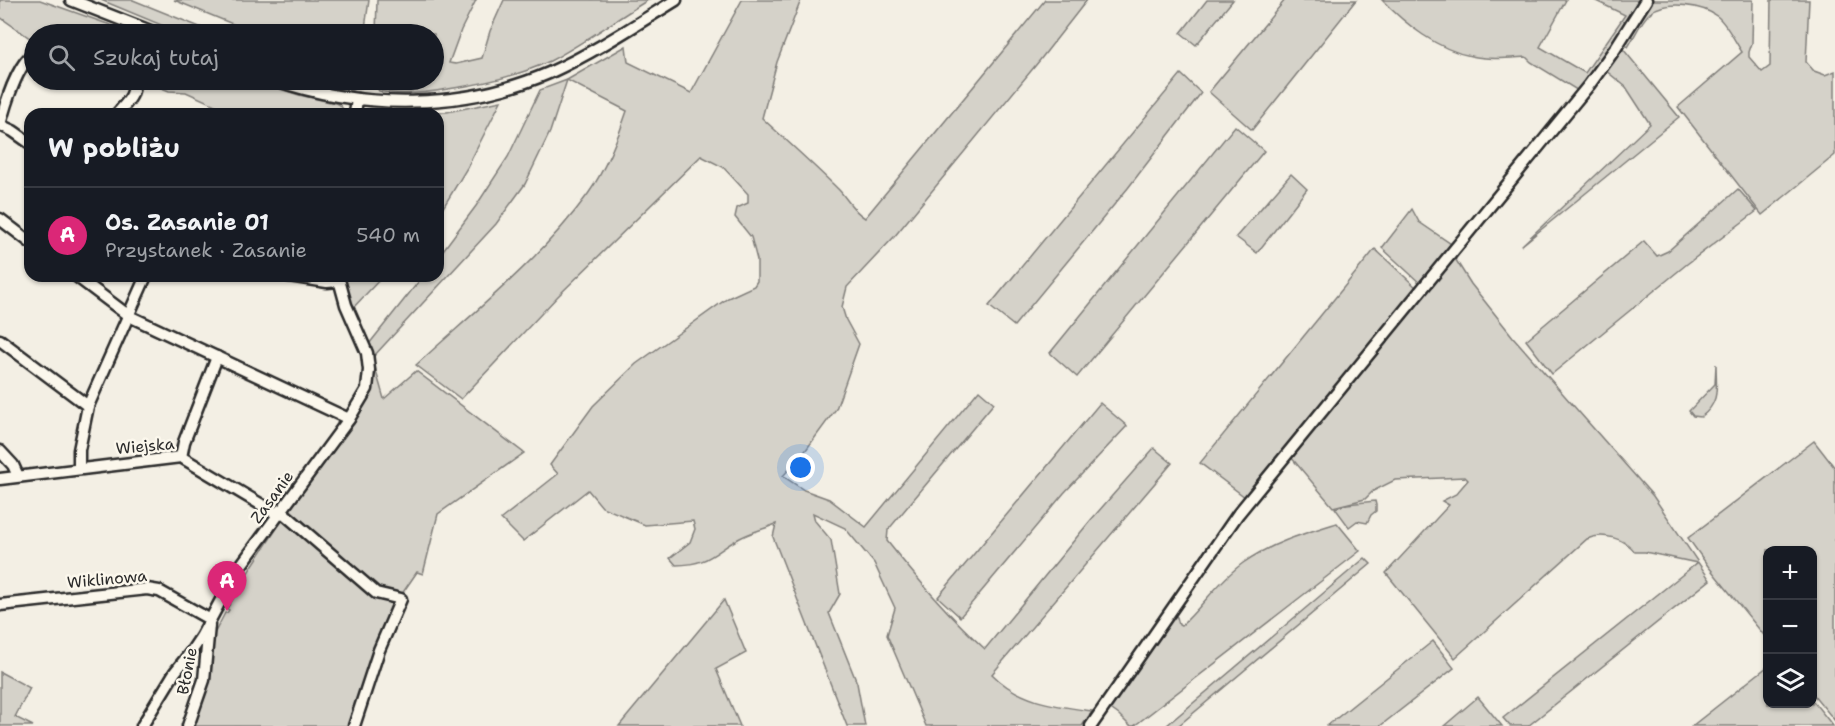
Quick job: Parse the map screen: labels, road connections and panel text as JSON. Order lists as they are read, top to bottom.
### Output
{
  "streets": {
    "street": [
      "Wiejska",
      "Zasanie",
      "Wiklinowa",
      "Błonie"
    ]
  },
  "crossings": [
    ["Wiejska", "Zasanie"],
    ["Zasanie", "Wiklinowa"],
    ["Zasanie", "Błonie"],
    ["Wiklinowa", "Błonie"]
  ],
  "page": {
    "search": "Szukaj tutaj",
    "heading": "W pobliżu",
    "list": [
      {
        "mark": "A",
        "name": "Os. Zasanie 01",
        "note": "Przystanek · Zasanie",
        "value": "540 m"
      }
    ],
    "map_buttons": ["+", "−"],
    "pins": "A"
  }
}
